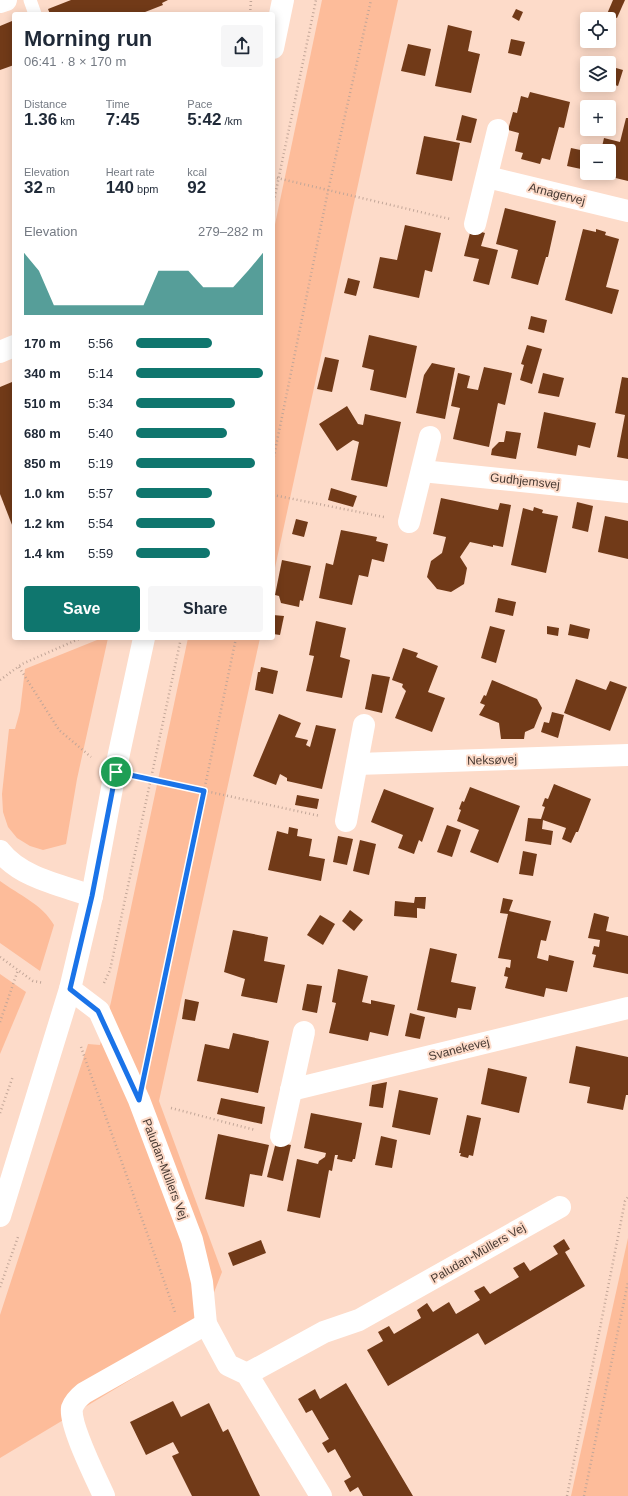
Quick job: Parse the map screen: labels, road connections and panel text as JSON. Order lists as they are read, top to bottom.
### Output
{
  "streets": {
    "street": [
      "Arnagervej",
      "Gudhjemsvej",
      "Neksøvej",
      "Svanekevej",
      "Paludan-Müllers Vej"
    ]
  },
  "page": {
    "map_buttons": ["+", "−"],
    "heading": ["Morning run", "06:41 · 8 × 170 m"],
    "stats": [
      ["Distance", "1.36 km"],
      ["Time", "7:45"],
      ["Pace", "5:42 /km"],
      ["Elevation", "32 m"],
      ["Heart rate", "140 bpm"],
      ["kcal", "92"]
    ],
    "chart": ["Elevation", "279–282 m"],
    "list": [
      {
        "name": "170 m",
        "note": "5:56"
      },
      {
        "name": "340 m",
        "note": "5:14"
      },
      {
        "name": "510 m",
        "note": "5:34"
      },
      {
        "name": "680 m",
        "note": "5:40"
      },
      {
        "name": "850 m",
        "note": "5:19"
      },
      {
        "name": "1.0 km",
        "note": "5:57"
      },
      {
        "name": "1.2 km",
        "note": "5:54"
      },
      {
        "name": "1.4 km",
        "note": "5:59"
      }
    ],
    "buttons": ["Save", "Share"]
  }
}
